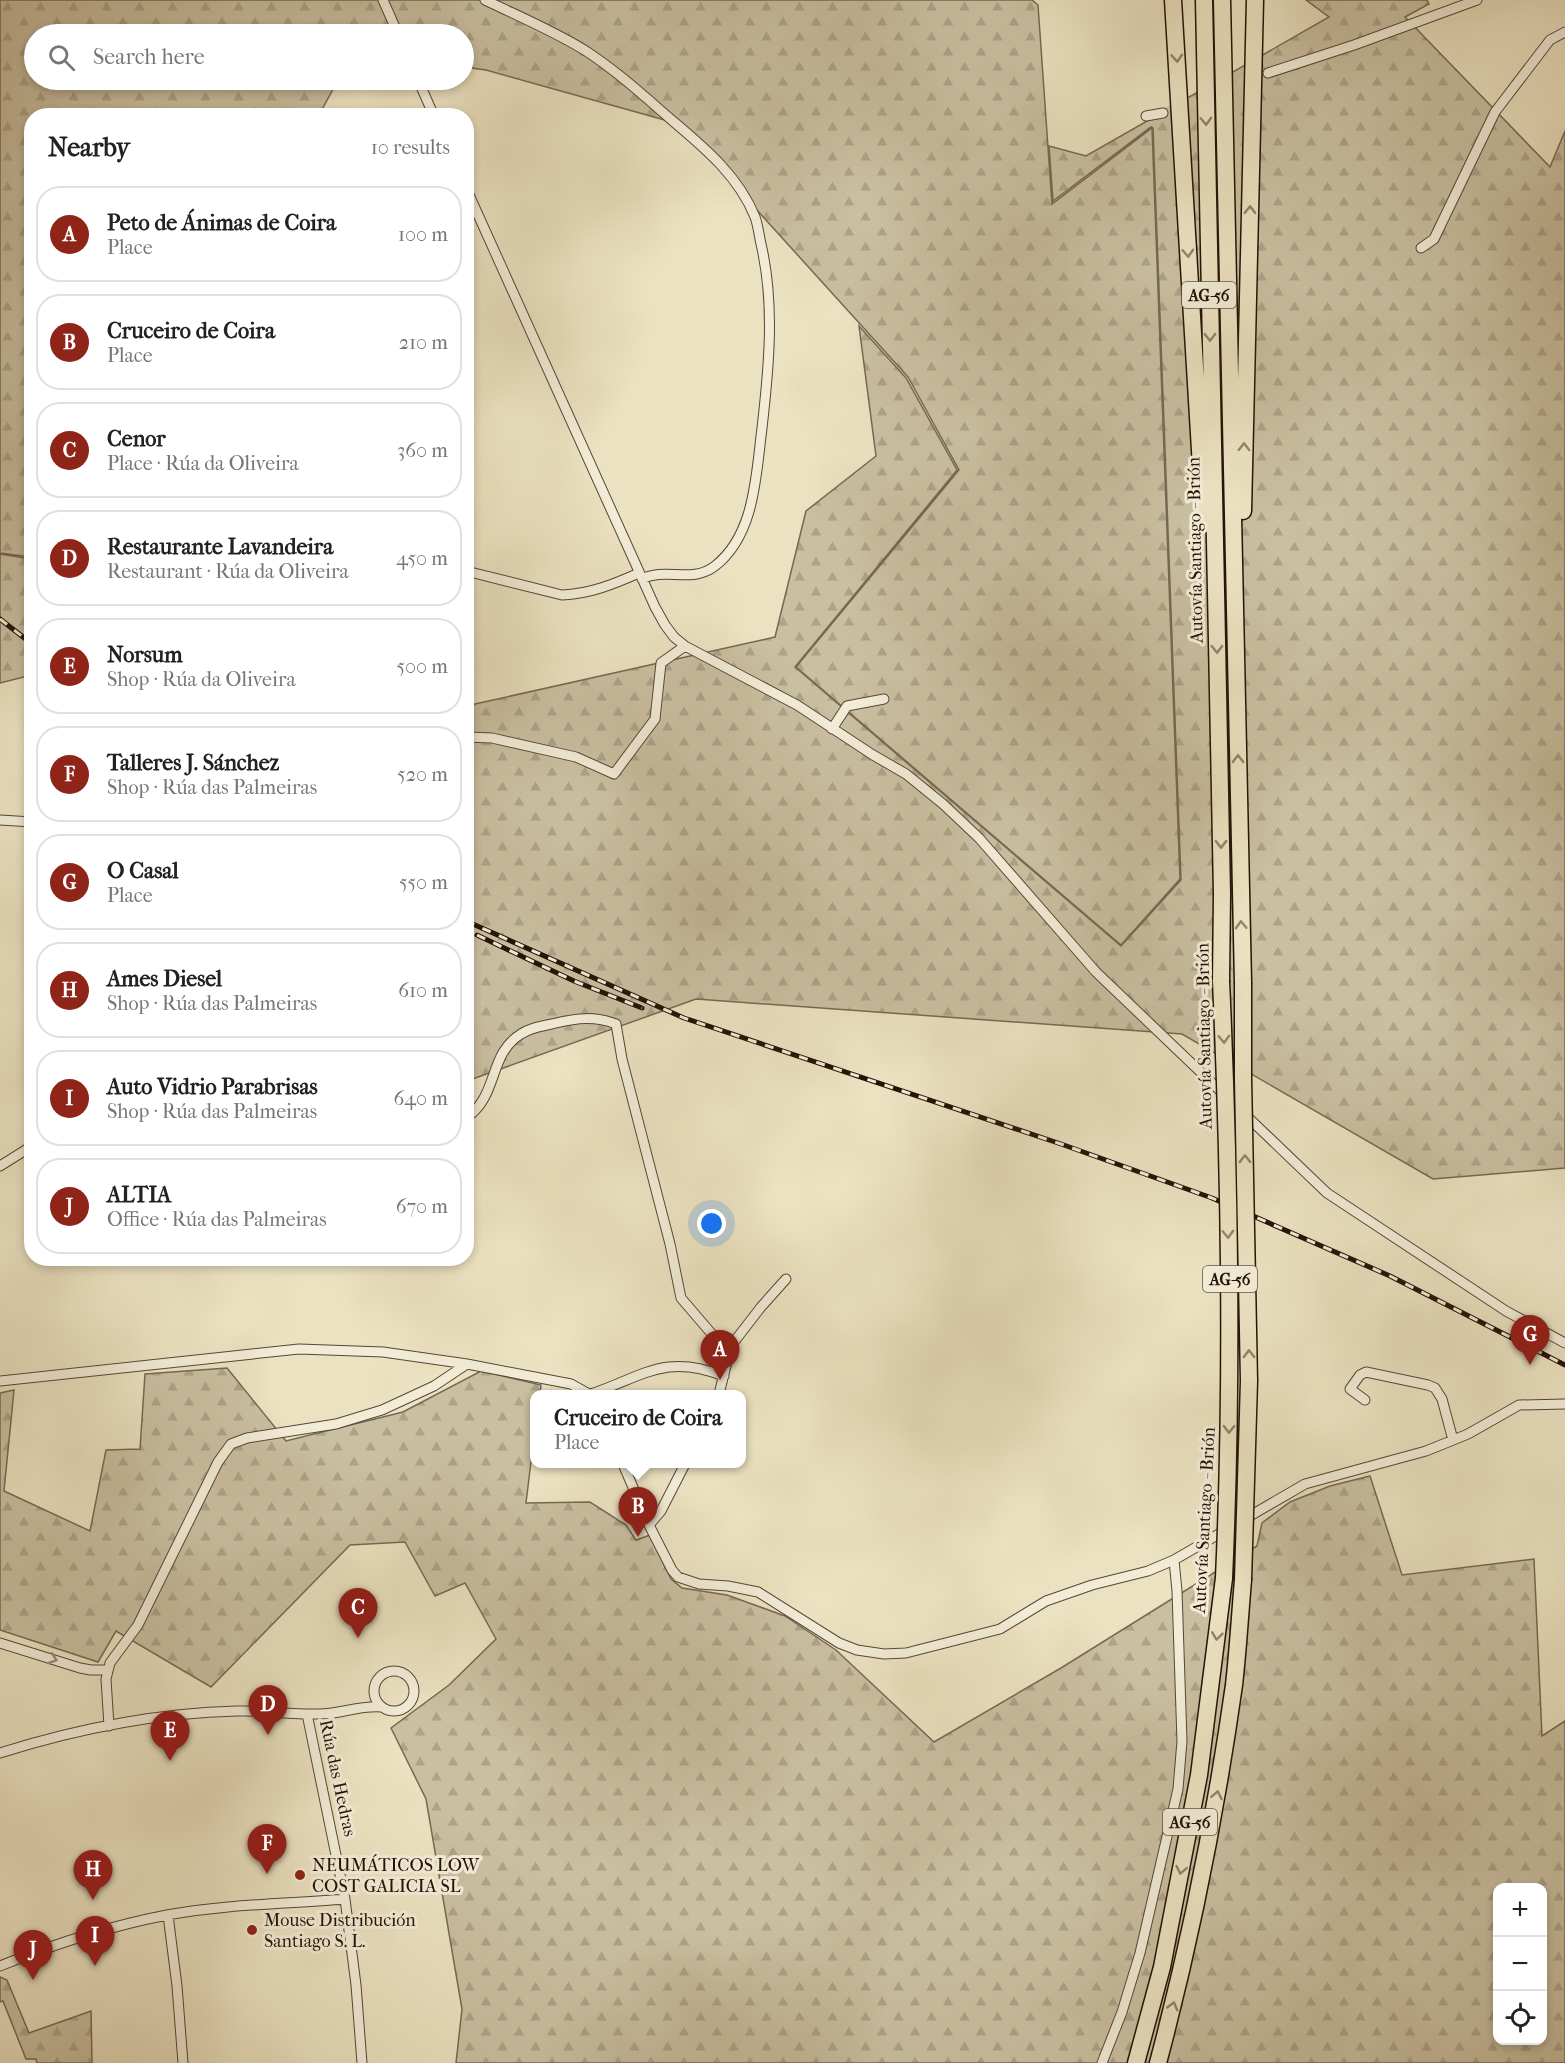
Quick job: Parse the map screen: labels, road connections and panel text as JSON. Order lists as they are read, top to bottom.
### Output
{
  "streets": {
    "highway": ["AG-56", "Autovía Santiago - Brión"],
    "street": ["Rúa das Hedras"]
  },
  "places": ["NEUMÁTICOS LOW COST GALICIA SL", "Mouse Distribución Santiago S. L."],
  "page": {
    "search": "Search here",
    "heading": ["Nearby", "10 results"],
    "list": [
      {
        "mark": "A",
        "name": "Peto de Ánimas de Coira",
        "note": "Place",
        "value": "100 m"
      },
      {
        "mark": "B",
        "name": "Cruceiro de Coira",
        "note": "Place",
        "value": "210 m"
      },
      {
        "mark": "C",
        "name": "Cenor",
        "note": "Place · Rúa da Oliveira",
        "value": "360 m"
      },
      {
        "mark": "D",
        "name": "Restaurante Lavandeira",
        "note": "Restaurant · Rúa da Oliveira",
        "value": "450 m"
      },
      {
        "mark": "E",
        "name": "Norsum",
        "note": "Shop · Rúa da Oliveira",
        "value": "500 m"
      },
      {
        "mark": "F",
        "name": "Talleres J. Sánchez",
        "note": "Shop · Rúa das Palmeiras",
        "value": "520 m"
      },
      {
        "mark": "G",
        "name": "O Casal",
        "note": "Place",
        "value": "550 m"
      },
      {
        "mark": "H",
        "name": "Ames Diesel",
        "note": "Shop · Rúa das Palmeiras",
        "value": "610 m"
      },
      {
        "mark": "I",
        "name": "Auto Vidrio Parabrisas",
        "note": "Shop · Rúa das Palmeiras",
        "value": "640 m"
      },
      {
        "mark": "J",
        "name": "ALTIA",
        "note": "Office · Rúa das Palmeiras",
        "value": "670 m"
      }
    ],
    "pins": [
      "G",
      "A",
      "B",
      "C",
      "D",
      "E",
      "F",
      "H",
      "I",
      "J"
    ],
    "popup": ["Cruceiro de Coira", "Place"],
    "map_buttons": ["+", "−"]
  }
}
